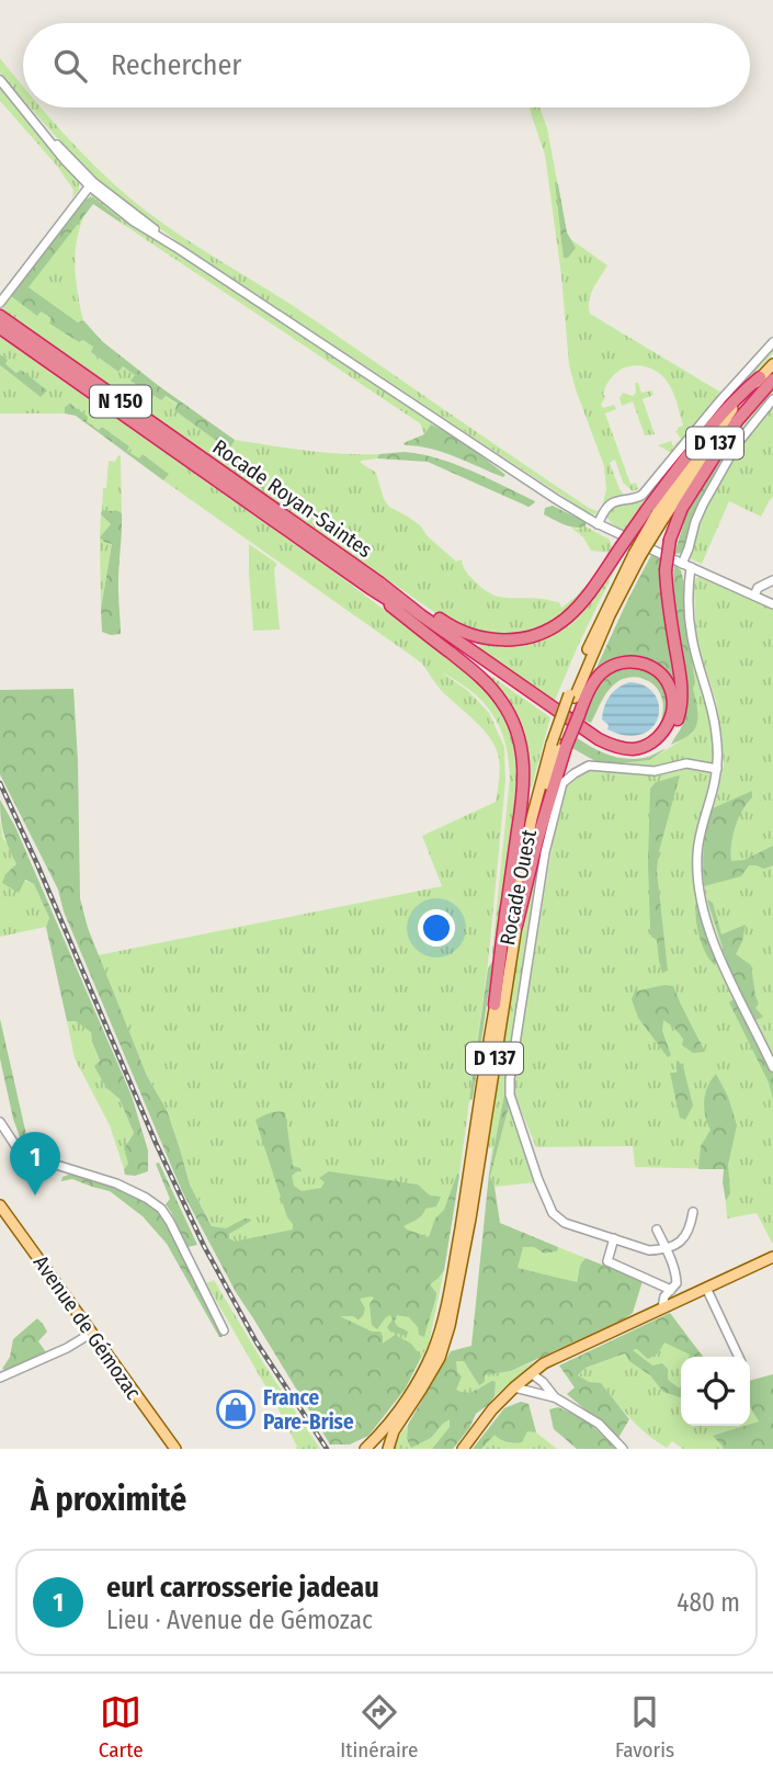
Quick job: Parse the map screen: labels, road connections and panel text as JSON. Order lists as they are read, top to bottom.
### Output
{
  "streets": {
    "highway": ["N 150", "Rocade Royan-Saintes"],
    "main road": ["D 137", "Rocade Ouest", "Avenue de Gémozac"]
  },
  "crossings": [
    ["Rocade Royan-Saintes", "Rocade Ouest"]
  ],
  "places": {
    "shop": ["France Pare-Brise"]
  },
  "page": {
    "search": "Rechercher",
    "pins": "1",
    "heading": "À proximité",
    "list": [
      {
        "mark": "1",
        "name": "eurl carrosserie jadeau",
        "note": "Lieu · Avenue de Gémozac",
        "value": "480 m"
      }
    ],
    "nav": ["Carte", "Itinéraire", "Favoris"]
  }
}
